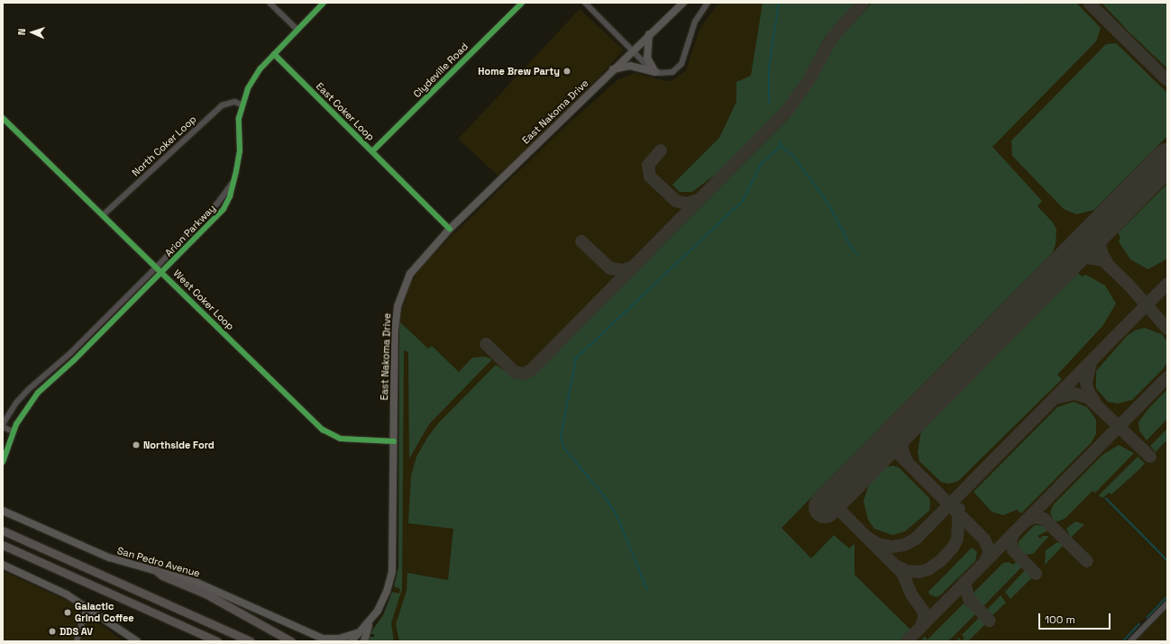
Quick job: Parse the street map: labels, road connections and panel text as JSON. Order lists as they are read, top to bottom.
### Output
{
  "streets": {
    "main road": ["East Nakoma Drive", "San Pedro Avenue"],
    "street": [
      "Clydeville Road",
      "East Coker Loop",
      "North Coker Loop",
      "Arion Parkway",
      "West Coker Loop"
    ]
  },
  "crossings": [
    ["Clydeville Road", "East Coker Loop"],
    ["East Coker Loop", "East Nakoma Drive"],
    ["East Coker Loop", "Arion Parkway"],
    ["East Nakoma Drive", "West Coker Loop"],
    ["North Coker Loop", "Arion Parkway"],
    ["North Coker Loop", "West Coker Loop"],
    ["Arion Parkway", "West Coker Loop"]
  ],
  "places": [
    "Home Brew Party",
    "Northside Ford",
    "Galactic Grind Coffee",
    "DDS AV"
  ],
  "scale_bar": "100 m",
  "north": "left"
}
